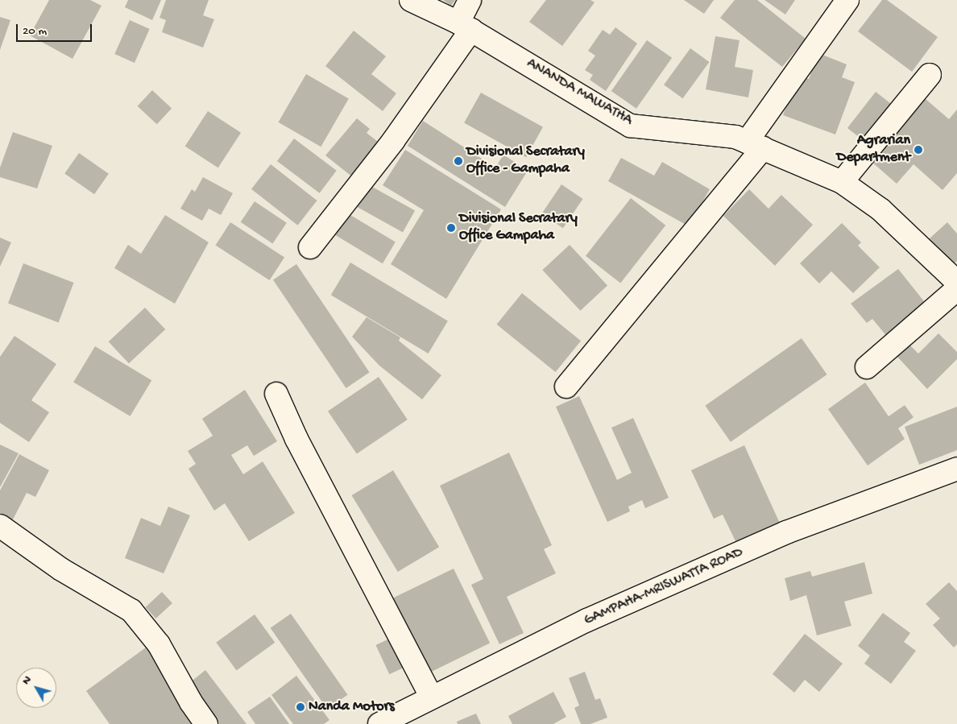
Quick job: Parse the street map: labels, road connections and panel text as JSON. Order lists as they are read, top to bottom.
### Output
{
  "streets": {
    "street": ["ANANDA MAWATHA", "GAMPAHA-MRISWATTA ROAD"]
  },
  "places": [
    "Agrarian Department",
    "Divisional Secratary Office - Gampaha",
    "Divisional Secratary Office Gampaha",
    "Nanda Motors"
  ],
  "scale_bar": "20 m",
  "north": "top left"
}
